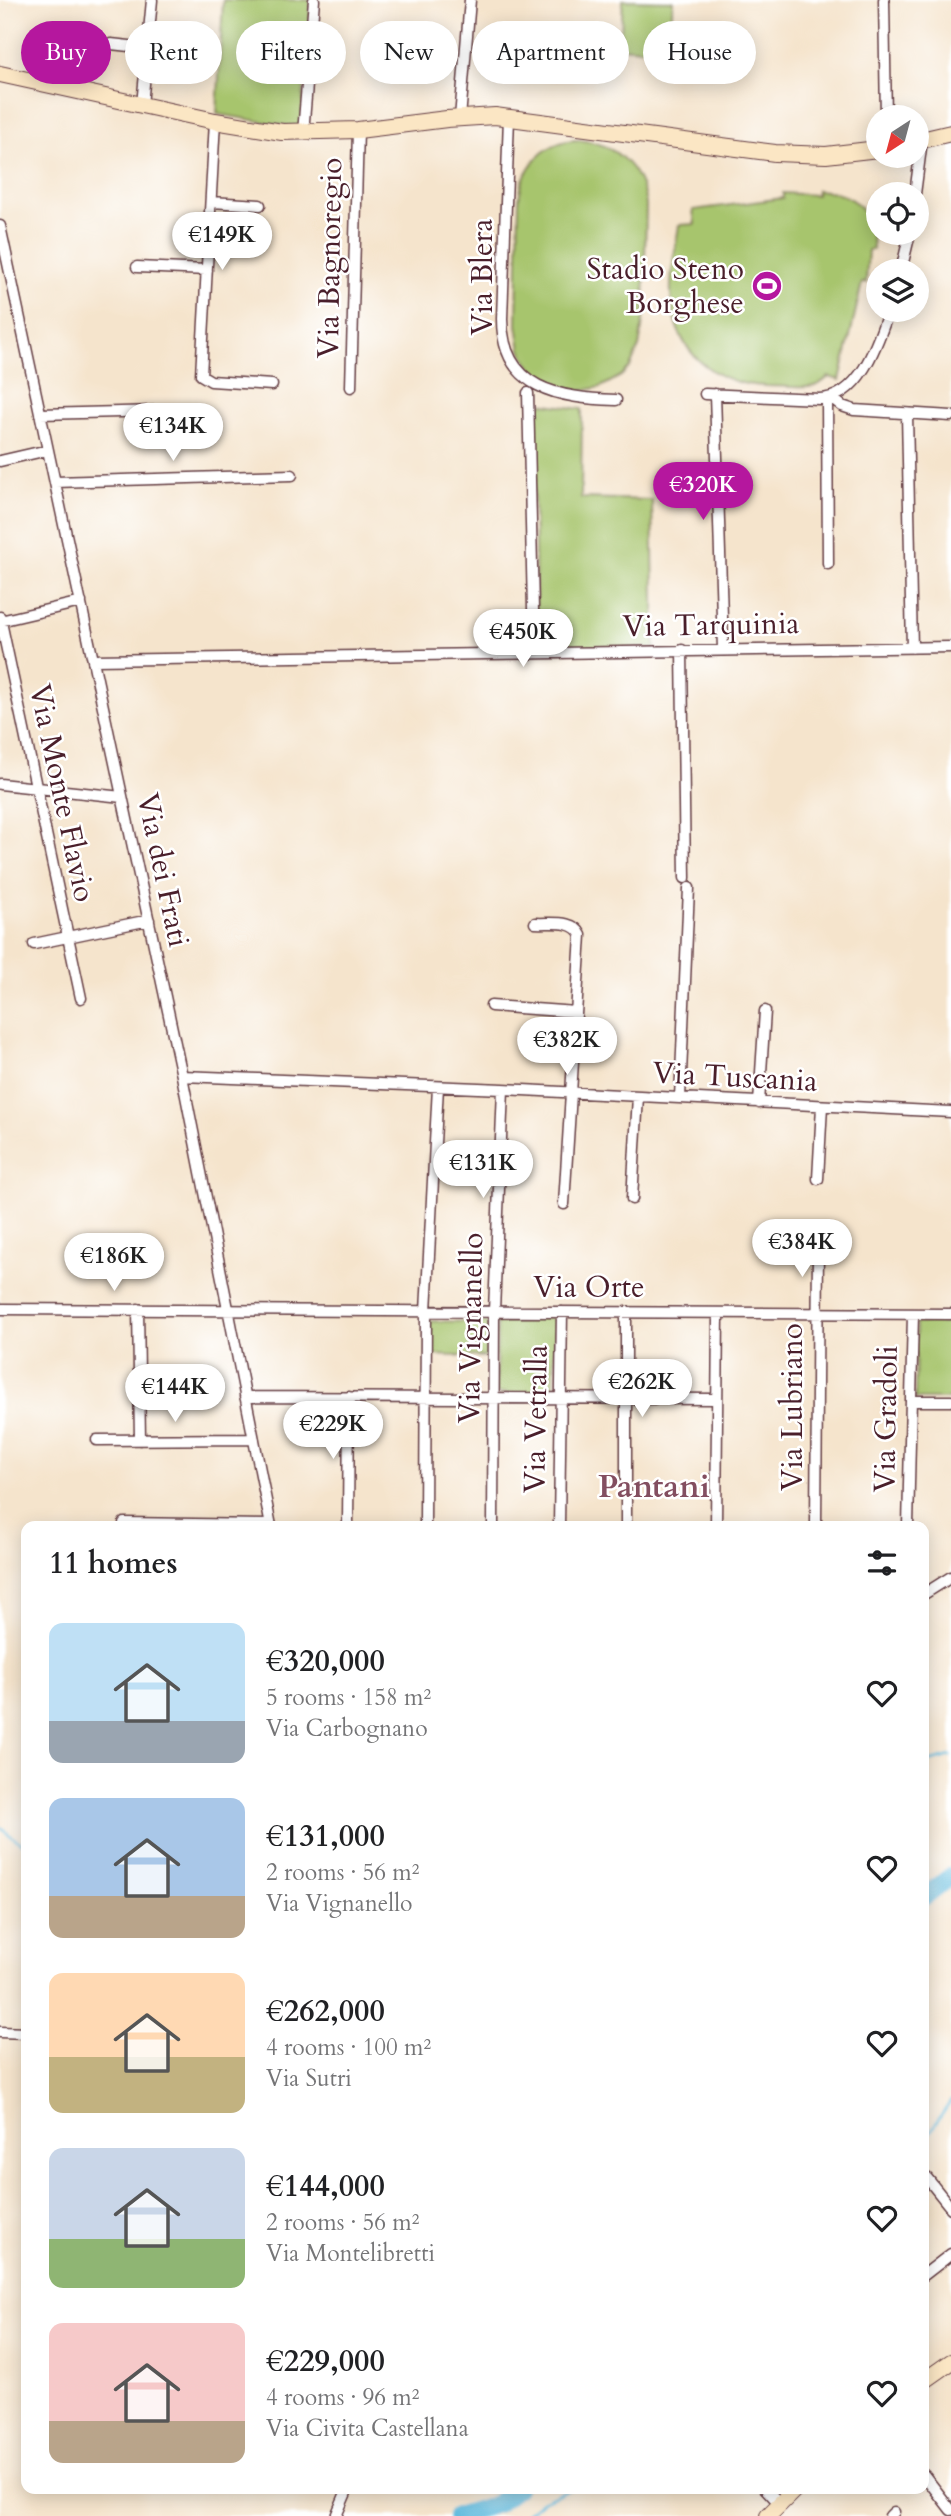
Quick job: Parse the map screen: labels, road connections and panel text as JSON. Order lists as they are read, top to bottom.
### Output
{
  "streets": {
    "street": [
      "Via Bagnoregio",
      "Via Blera",
      "Via Tarquinia",
      "Via Monte Flavio",
      "Via dei Frati",
      "Via Tuscania",
      "Via Orte",
      "Via Vignanello",
      "Via Lubriano",
      "Via Vetralla",
      "Via Gradoli"
    ]
  },
  "crossings": [
    ["Via Tarquinia", "Via dei Frati"],
    ["Via Monte Flavio", "Via dei Frati"],
    ["Via dei Frati", "Via Tuscania"],
    ["Via dei Frati", "Via Orte"],
    ["Via Tuscania", "Via Vignanello"],
    ["Via Orte", "Via Vignanello"],
    ["Via Orte", "Via Lubriano"],
    ["Via Orte", "Via Vetralla"],
    ["Via Orte", "Via Gradoli"]
  ],
  "districts": ["Pantani"],
  "places": {
    "sports": ["Stadio Steno Borghese"]
  },
  "north": "bottom left",
  "page": {
    "chip": [
      "Buy",
      "Rent",
      "Filters",
      "New",
      "Apartment",
      "House"
    ],
    "price": [
      "€149K",
      "€134K",
      "€320K",
      "€450K",
      "€382K",
      "€131K",
      "€384K",
      "€186K",
      "€262K",
      "€144K",
      "€229K"
    ],
    "heading": "11 homes",
    "list": [
      {
        "name": "€320,000",
        "note": "5 rooms · 158 m² · Via Carbognano"
      },
      {
        "name": "€131,000",
        "note": "2 rooms · 56 m² · Via Vignanello"
      },
      {
        "name": "€262,000",
        "note": "4 rooms · 100 m² · Via Sutri"
      },
      {
        "name": "€144,000",
        "note": "2 rooms · 56 m² · Via Montelibretti"
      },
      {
        "name": "€229,000",
        "note": "4 rooms · 96 m² · Via Civita Castellana"
      }
    ]
  }
}
